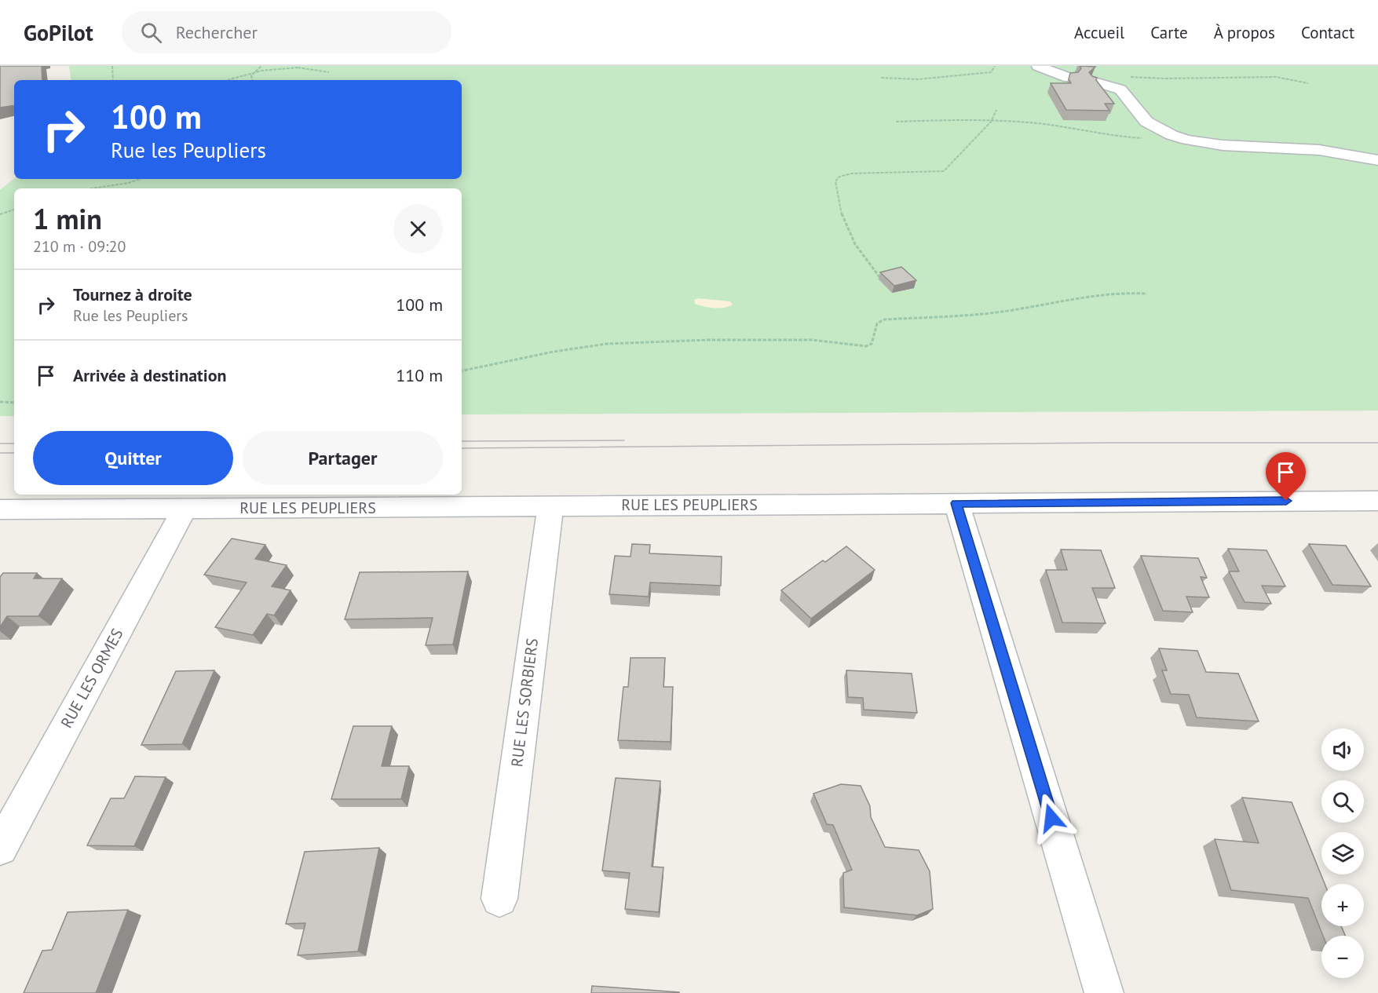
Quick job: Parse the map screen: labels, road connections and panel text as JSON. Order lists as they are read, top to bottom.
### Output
{
  "streets": {
    "street": ["RUE LES PEUPLIERS", "RUE LES ORMES", "RUE LES SORBIERS"]
  },
  "crossings": [
    ["RUE LES PEUPLIERS", "RUE LES ORMES"],
    ["RUE LES PEUPLIERS", "RUE LES SORBIERS"]
  ],
  "page": {
    "header": "GoPilot",
    "search": "Rechercher",
    "nav": [
      "Accueil",
      "Carte",
      "À propos",
      "Contact"
    ],
    "turn": ["100 m", "Rue les Peupliers"],
    "heading": ["1 min", "210 m · 09:20"],
    "list": [
      {
        "name": "Tournez à droite",
        "note": "Rue les Peupliers",
        "value": "100 m"
      },
      {
        "name": "Arrivée à destination",
        "value": "110 m"
      }
    ],
    "buttons": ["Quitter", "Partager"],
    "map_buttons": ["+", "−"]
  }
}
